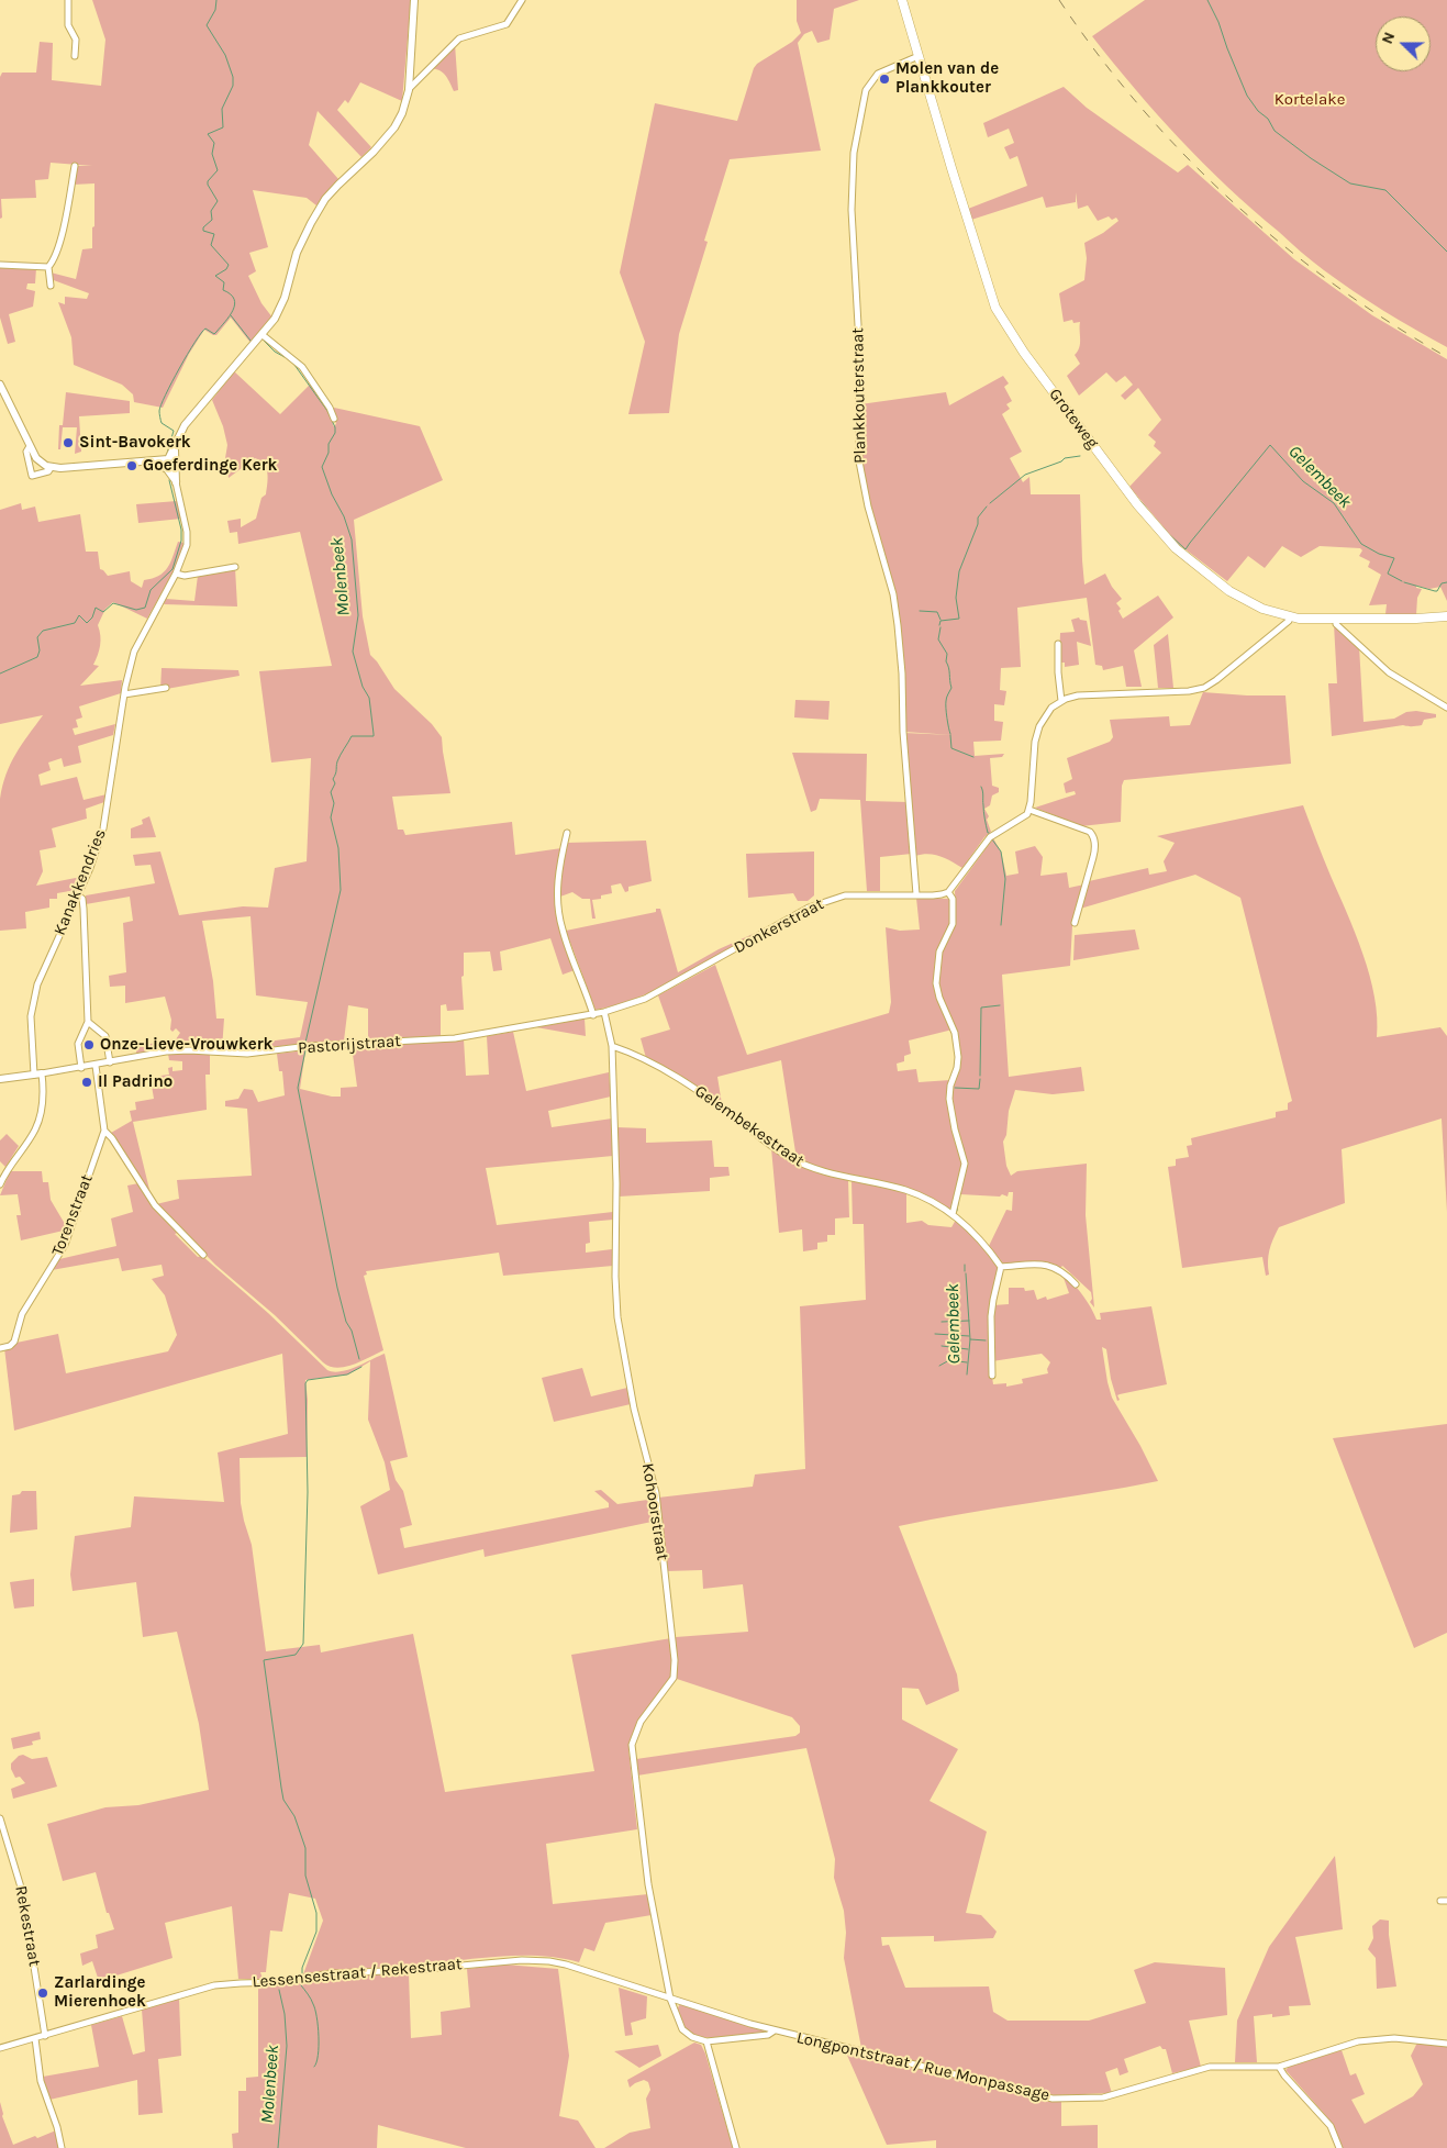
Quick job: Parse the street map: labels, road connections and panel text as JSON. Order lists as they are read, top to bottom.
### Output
{
  "streets": {
    "main road": ["Groteweg"],
    "street": [
      "Plankkouterstraat",
      "Kanakkendries",
      "Donkerstraat",
      "Pastorijstraat",
      "Gelembekestraat",
      "Torenstraat",
      "Kohoorstraat",
      "Rekestraat",
      "Lessensestraat / Rekestraat",
      "Longpontstraat / Rue Monpassage"
    ]
  },
  "crossings": [
    ["Plankkouterstraat", "Groteweg"],
    ["Plankkouterstraat", "Donkerstraat"],
    ["Kanakkendries", "Pastorijstraat"],
    ["Donkerstraat", "Pastorijstraat"],
    ["Donkerstraat", "Kohoorstraat"],
    ["Pastorijstraat", "Torenstraat"],
    ["Pastorijstraat", "Kohoorstraat"],
    ["Gelembekestraat", "Kohoorstraat"],
    ["Kohoorstraat", "Lessensestraat / Rekestraat"],
    ["Rekestraat", "Lessensestraat / Rekestraat"],
    ["Lessensestraat / Rekestraat", "Longpontstraat / Rue Monpassage"]
  ],
  "water": ["Gelembeek", "Molenbeek"],
  "parks": ["Kortelake"],
  "places": [
    "Molen van de Plankkouter",
    "Sint-Bavokerk",
    "Goeferdinge Kerk",
    "Onze-Lieve-Vrouwkerk",
    "Il Padrino",
    "Zarlardinge Mierenhoek"
  ],
  "north": "left"
}
